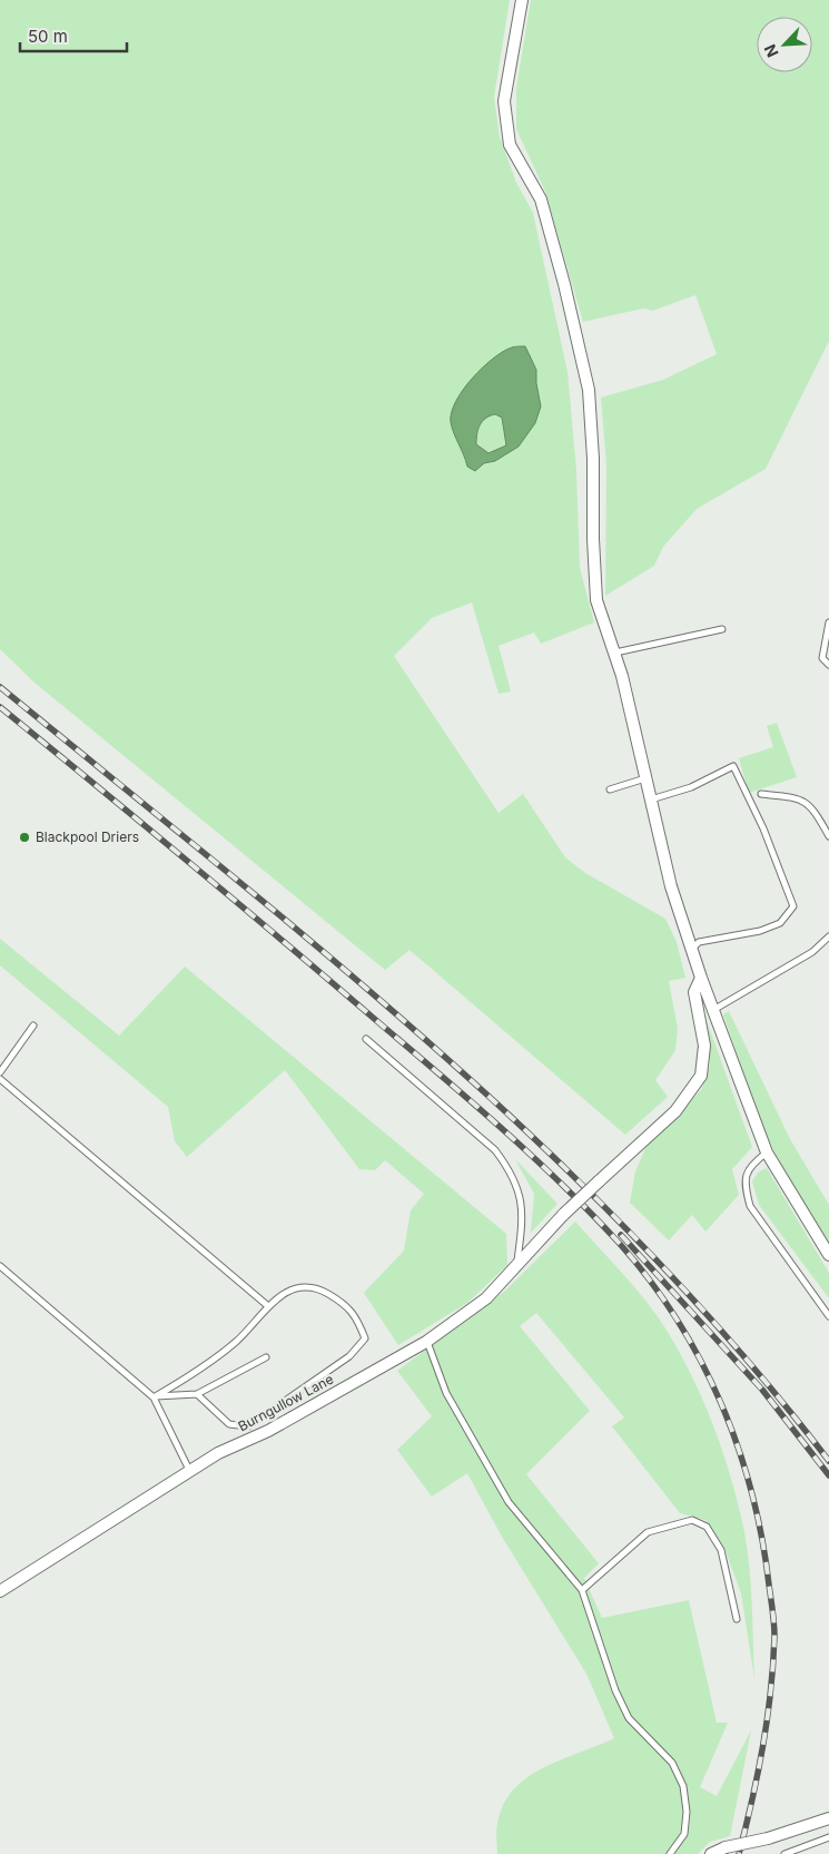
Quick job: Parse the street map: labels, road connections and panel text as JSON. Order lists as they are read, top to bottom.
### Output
{
  "streets": {
    "street": ["Burngullow Lane"]
  },
  "places": ["Blackpool Driers"],
  "scale_bar": "50 m",
  "north": "bottom left"
}
